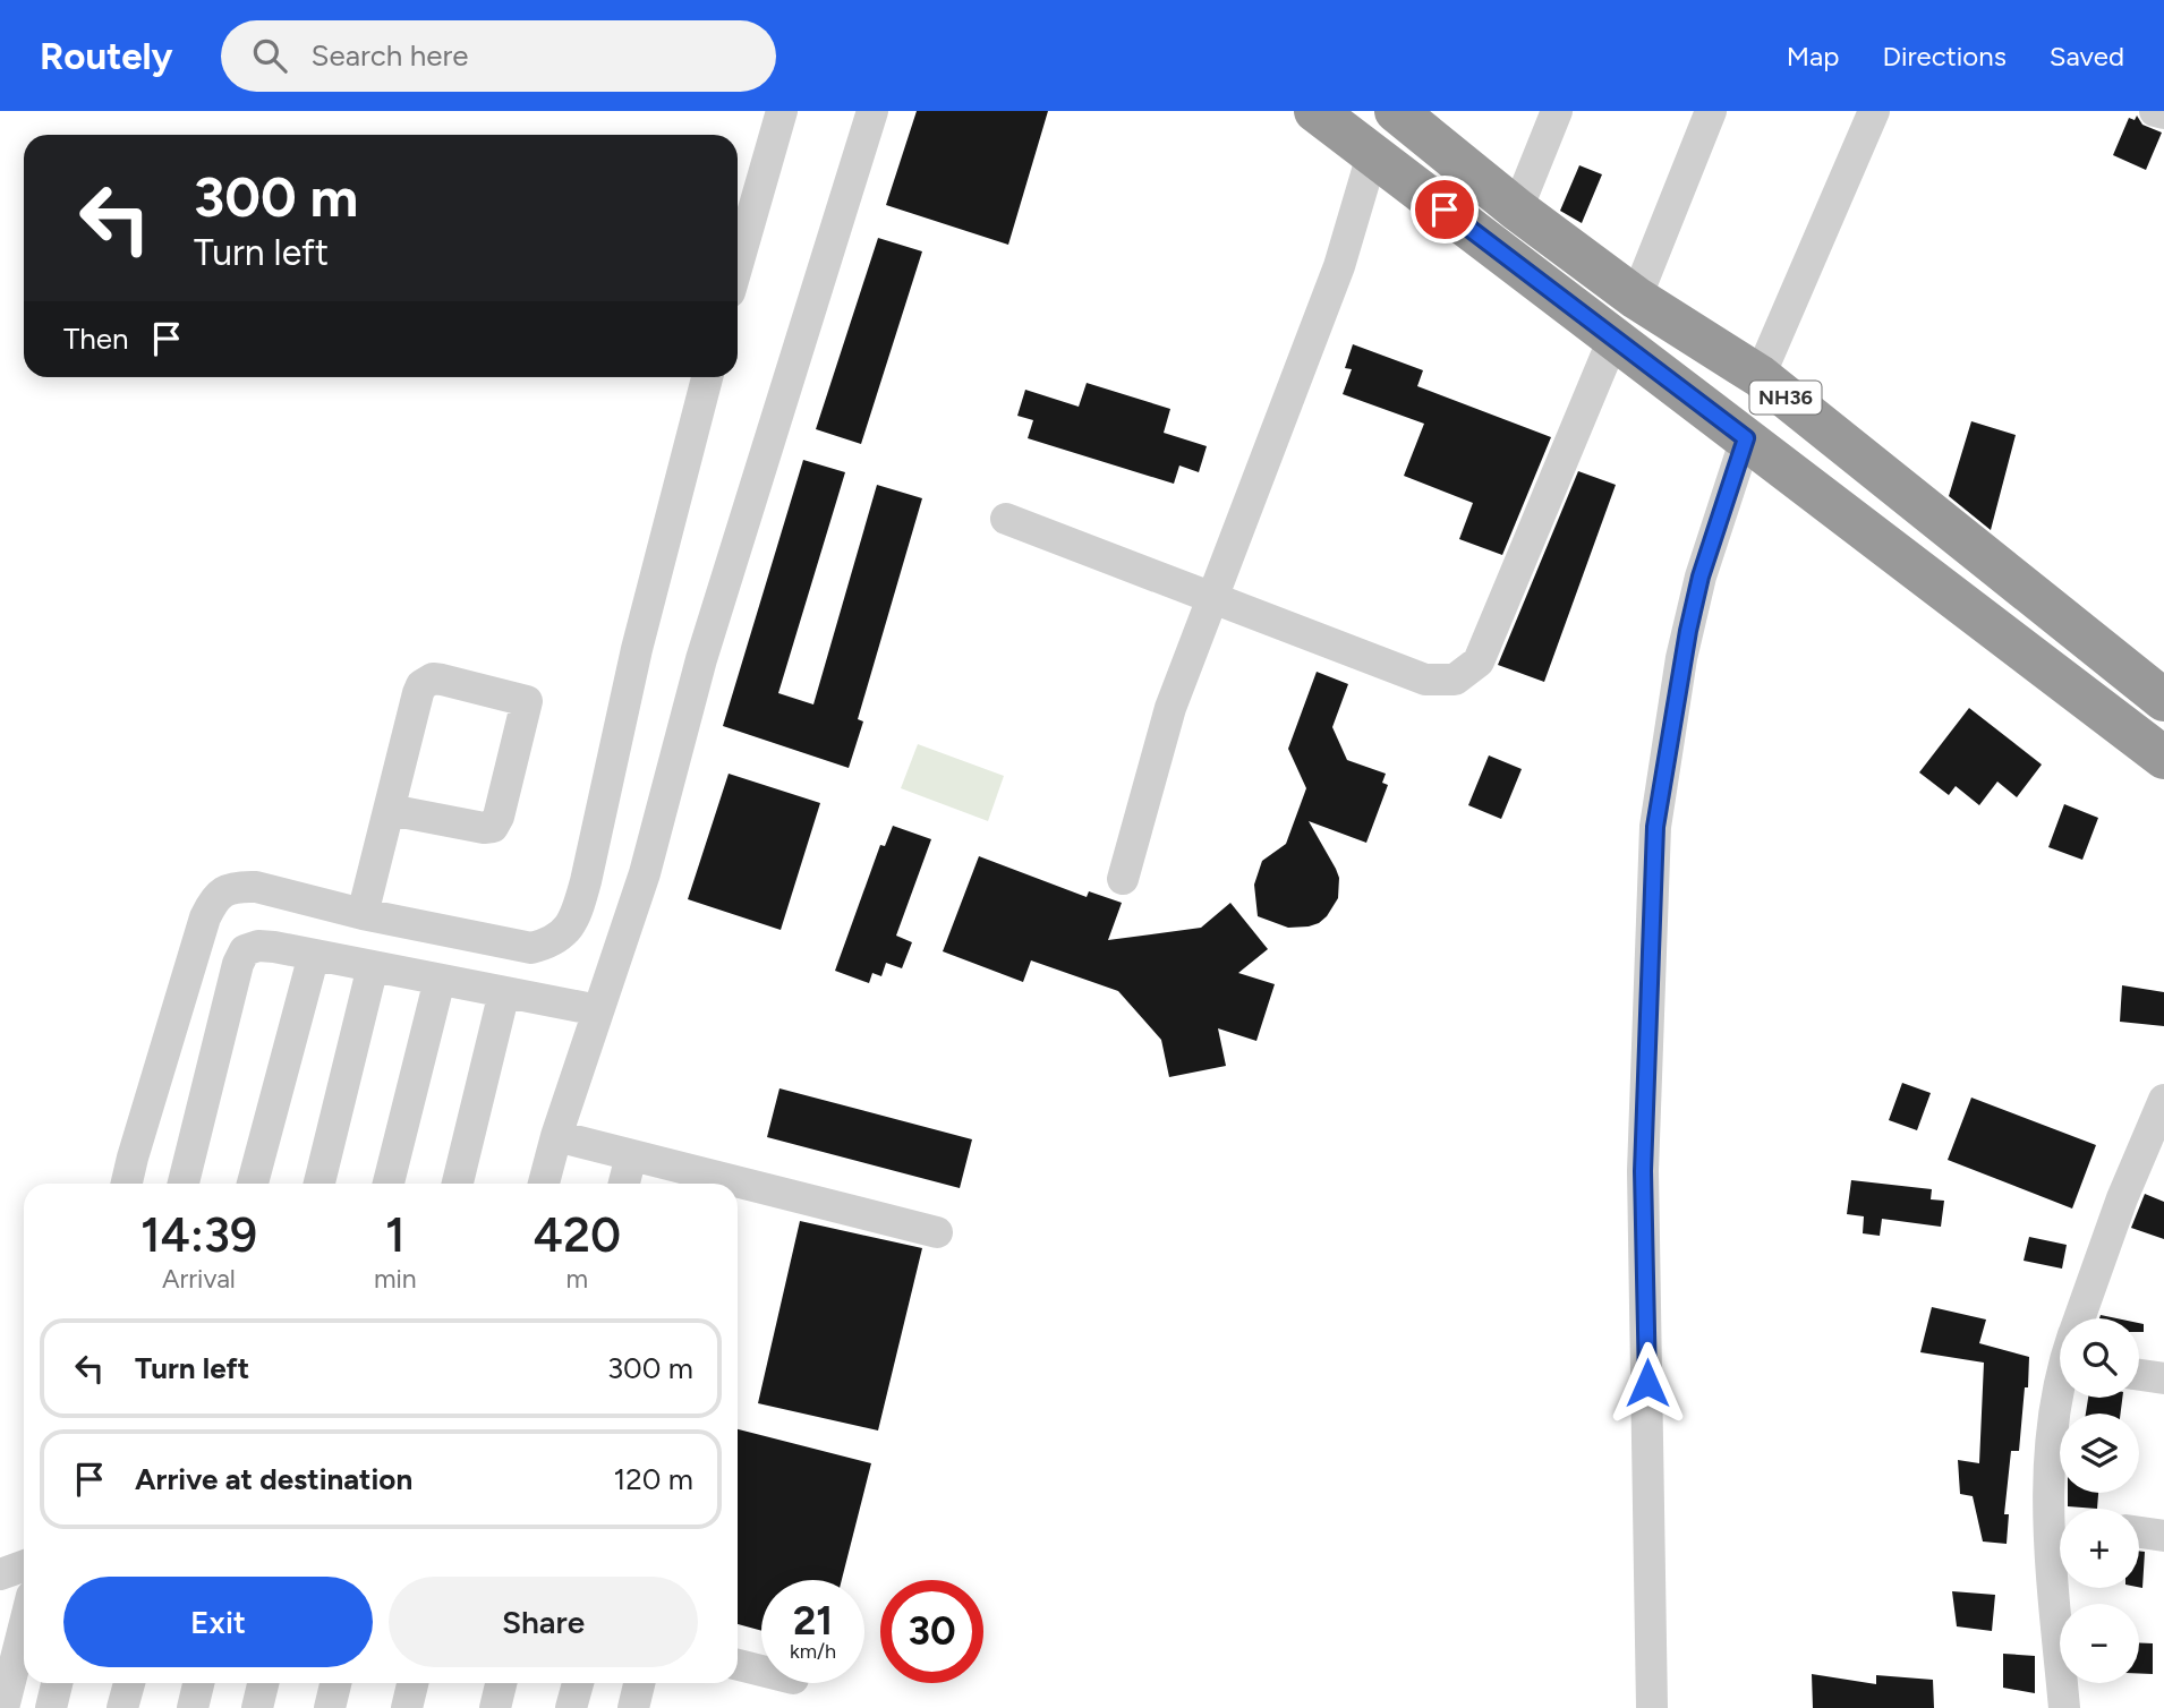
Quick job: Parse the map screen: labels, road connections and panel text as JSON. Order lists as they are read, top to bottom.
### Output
{
  "streets": {
    "highway": ["NH36"]
  },
  "page": {
    "header": "Routely",
    "search": "Search here",
    "nav": ["Map", "Directions", "Saved"],
    "turn": ["300 m", "Turn left"],
    "then": "Then",
    "eta": [
      "14:39",
      "Arrival",
      "1",
      "min",
      "420",
      "m"
    ],
    "map_buttons": ["+", "−"],
    "list": [
      {
        "name": "Turn left",
        "value": "300 m"
      },
      {
        "name": "Arrive at destination",
        "value": "120 m"
      }
    ],
    "buttons": ["Exit", "Share"],
    "speed": "21 km/h",
    "limit": "30"
  }
}
